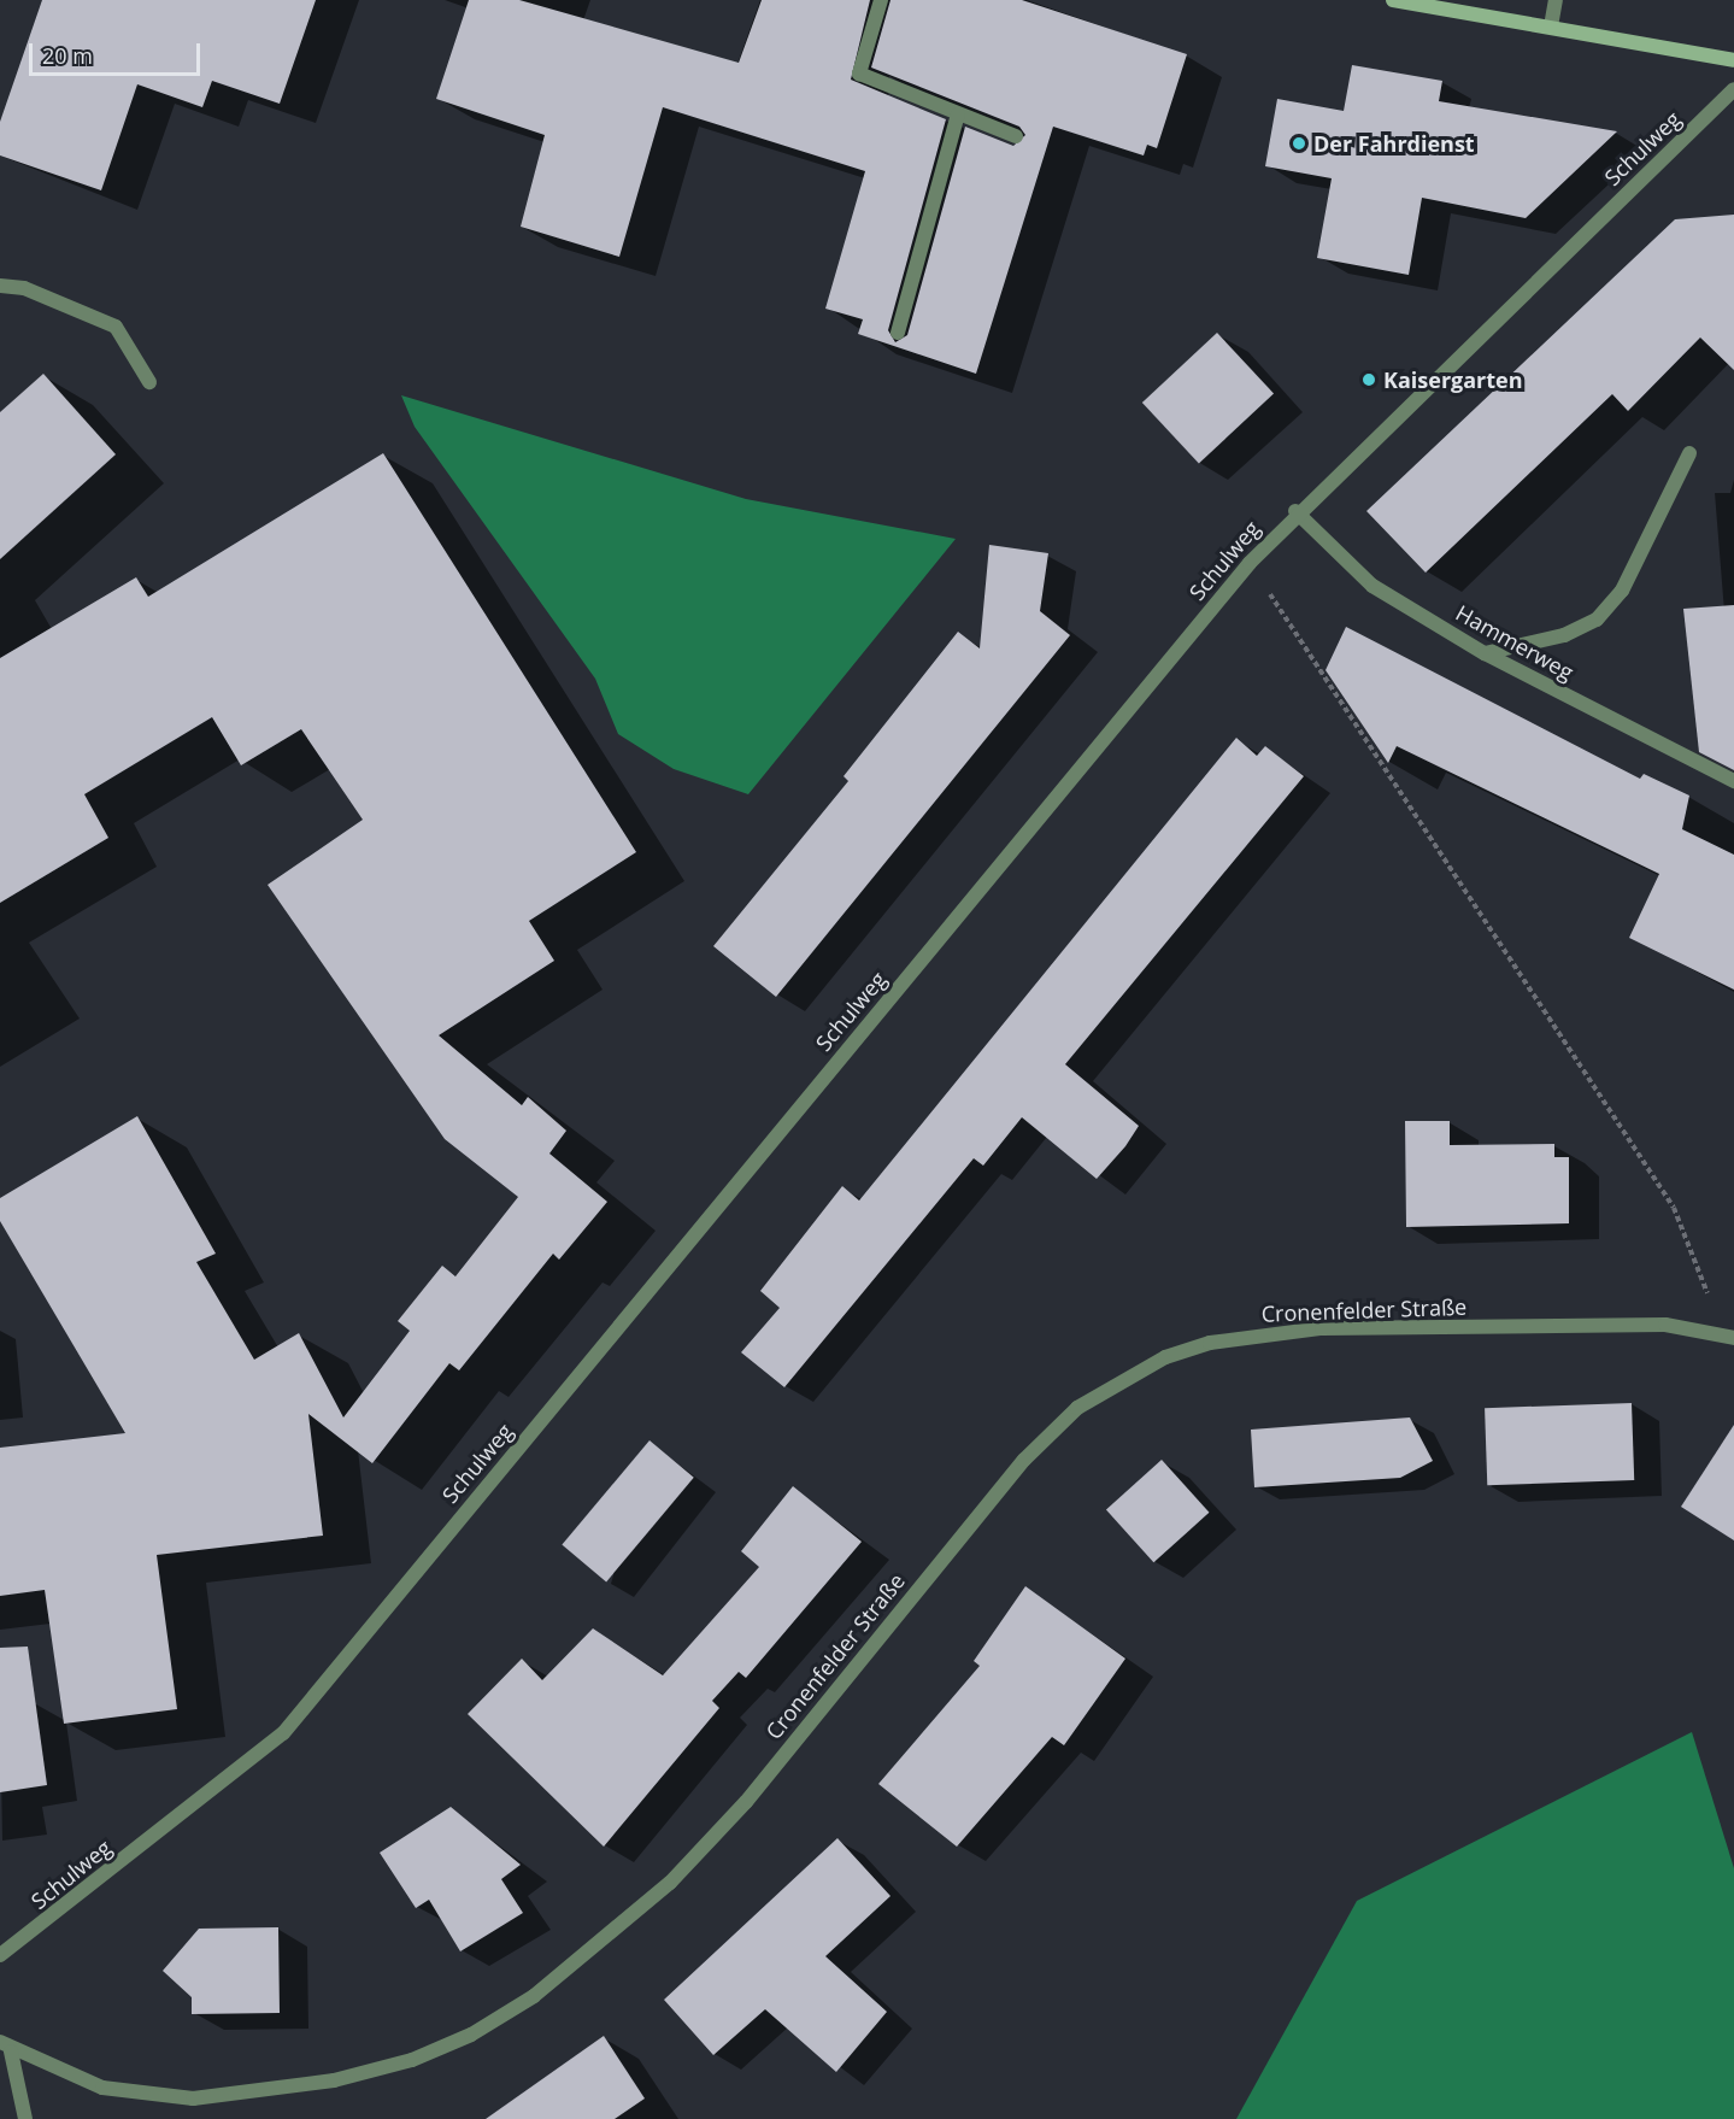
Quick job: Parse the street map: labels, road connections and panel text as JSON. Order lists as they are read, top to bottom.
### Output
{
  "streets": {
    "street": ["Schulweg", "Hammerweg", "Cronenfelder Straße"]
  },
  "crossings": [
    ["Schulweg", "Hammerweg"]
  ],
  "places": ["Der Fahrdienst", "Kaisergarten"],
  "scale_bar": "20 m"
}
